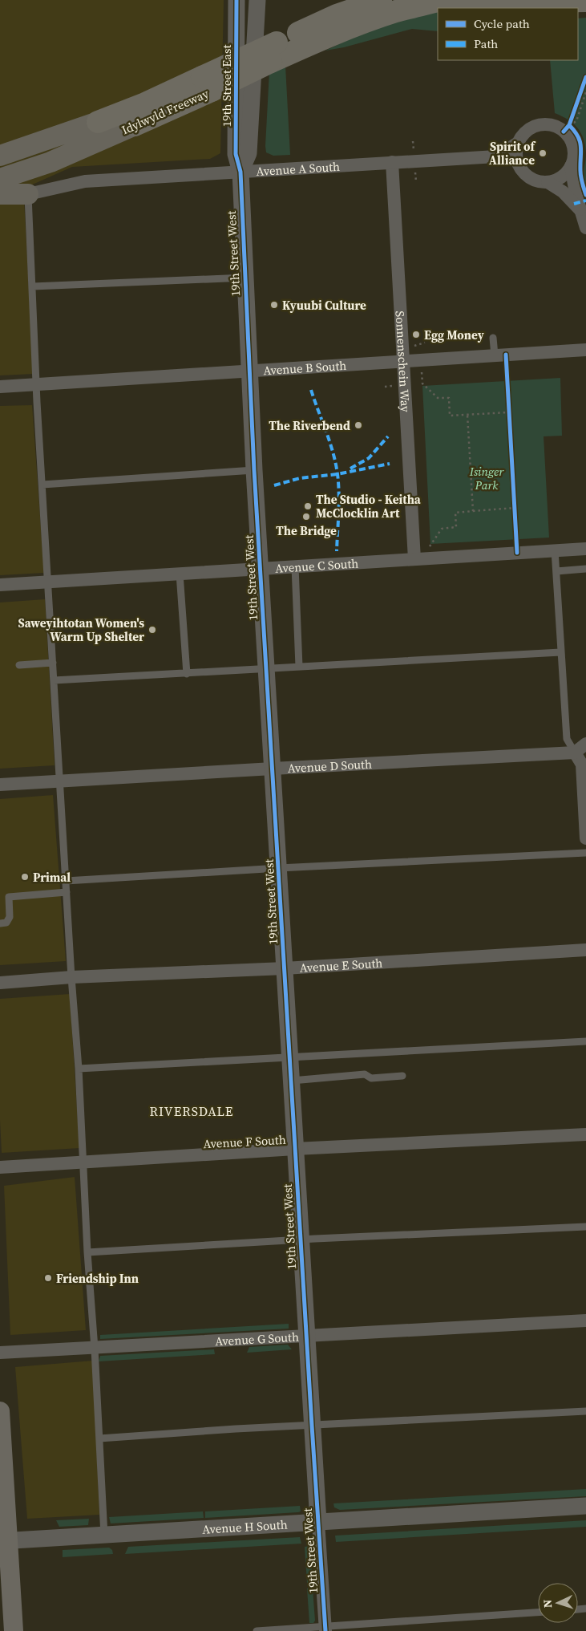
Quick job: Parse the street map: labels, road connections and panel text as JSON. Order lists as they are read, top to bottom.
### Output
{
  "streets": {
    "highway": ["Idylwyld Freeway"],
    "street": [
      "19th Street East",
      "Avenue A South",
      "19th Street West",
      "Sonnenschein Way",
      "Avenue B South",
      "Avenue C South",
      "Avenue D South",
      "Avenue E South",
      "Avenue F South",
      "Avenue G South",
      "Avenue H South"
    ]
  },
  "crossings": [
    ["19th Street East", "Avenue A South"],
    ["19th Street East", "19th Street West"],
    ["Avenue A South", "19th Street West"],
    ["Avenue A South", "Sonnenschein Way"],
    ["19th Street West", "Avenue B South"],
    ["19th Street West", "Avenue C South"],
    ["19th Street West", "Avenue D South"],
    ["19th Street West", "Avenue E South"],
    ["19th Street West", "Avenue F South"],
    ["19th Street West", "Avenue G South"],
    ["19th Street West", "Avenue H South"],
    ["Sonnenschein Way", "Avenue B South"],
    ["Sonnenschein Way", "Avenue C South"]
  ],
  "districts": ["RIVERSDALE"],
  "parks": ["Isinger Park"],
  "places": [
    "Spirit of Alliance",
    "Kyuubi Culture",
    "Egg Money",
    "The Riverbend",
    "The Studio - Keitha McClocklin Art",
    "The Bridge",
    "Saweyihtotan Women's Warm Up Shelter",
    "Primal",
    "Friendship Inn"
  ],
  "legend": ["Cycle path", "Path"],
  "north": "left"
}
